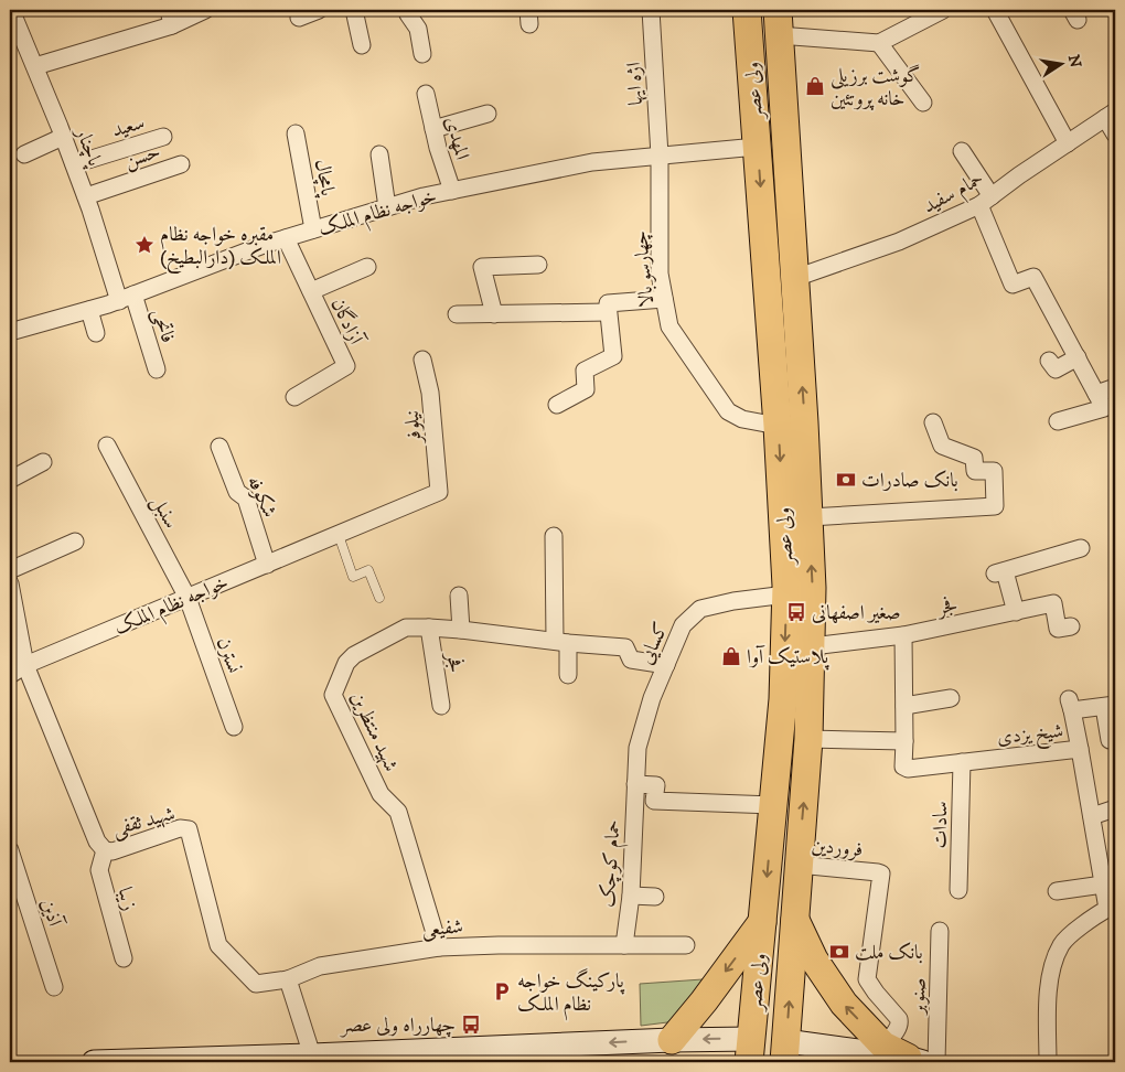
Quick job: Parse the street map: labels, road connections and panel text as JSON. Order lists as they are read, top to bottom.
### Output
{
  "streets": {
    "main road": ["ولی عصر"],
    "street": [
      "اژه ایها",
      "سعید",
      "المهدی",
      "پاچنار",
      "حسن",
      "پامچال",
      "حمام سفید",
      "خواجه نظام الملک",
      "چهارسو بالا",
      "آزادگان",
      "فاتحی",
      "نیلوفر",
      "شکوفه",
      "سنبل",
      "فجر",
      "کسایی",
      "نسترن",
      "شهید منتظرین",
      "شیخ یزدی",
      "شهید ثقفی",
      "سادات",
      "فروردین",
      "حمام کوچک",
      "زیبا",
      "آذین",
      "شفیعی",
      "صنوبر"
    ]
  },
  "crossings": [
    ["اژه ایها", "خواجه نظام الملک"],
    ["اژه ایها", "چهارسو بالا"],
    ["ولی عصر", "حمام سفید"],
    ["ولی عصر", "خواجه نظام الملک"],
    ["ولی عصر", "چهارسو بالا"],
    ["ولی عصر", "فجر"],
    ["ولی عصر", "کسایی"],
    ["ولی عصر", "فروردین"],
    ["سعید", "پاچنار"],
    ["المهدی", "خواجه نظام الملک"],
    ["پاچنار", "حسن"],
    ["پاچنار", "خواجه نظام الملک"],
    ["پاچنار", "فاتحی"],
    ["پامچال", "خواجه نظام الملک"],
    ["خواجه نظام الملک", "چهارسو بالا"],
    ["خواجه نظام الملک", "آزادگان"],
    ["خواجه نظام الملک", "فاتحی"],
    ["خواجه نظام الملک", "نیلوفر"],
    ["خواجه نظام الملک", "شکوفه"],
    ["خواجه نظام الملک", "سنبل"],
    ["خواجه نظام الملک", "نسترن"],
    ["خواجه نظام الملک", "شهید ثقفی"],
    ["سنبل", "نسترن"],
    ["فجر", "شهید منتظرین"],
    ["فجر", "شیخ یزدی"],
    ["کسایی", "شهید منتظرین"],
    ["کسایی", "حمام کوچک"],
    ["شهید منتظرین", "شفیعی"],
    ["شیخ یزدی", "سادات"],
    ["شهید ثقفی", "زیبا"],
    ["شهید ثقفی", "شفیعی"],
    ["حمام کوچک", "شفیعی"]
  ],
  "places": {
    "shop": ["گوشت برزیلی خانه پروتئین", "پلاستیک آوا"],
    "place": ["مقبره خواجه نظام الملک (دارالبطیخ)"],
    "bank": ["بانک صادرات", "بانک ملت"],
    "bus stop": ["صغیر اصفهانی", "چهارراه ولی عصر"],
    "parking": ["پارکینگ خواجه نظام الملک"]
  },
  "north": "right"
}
